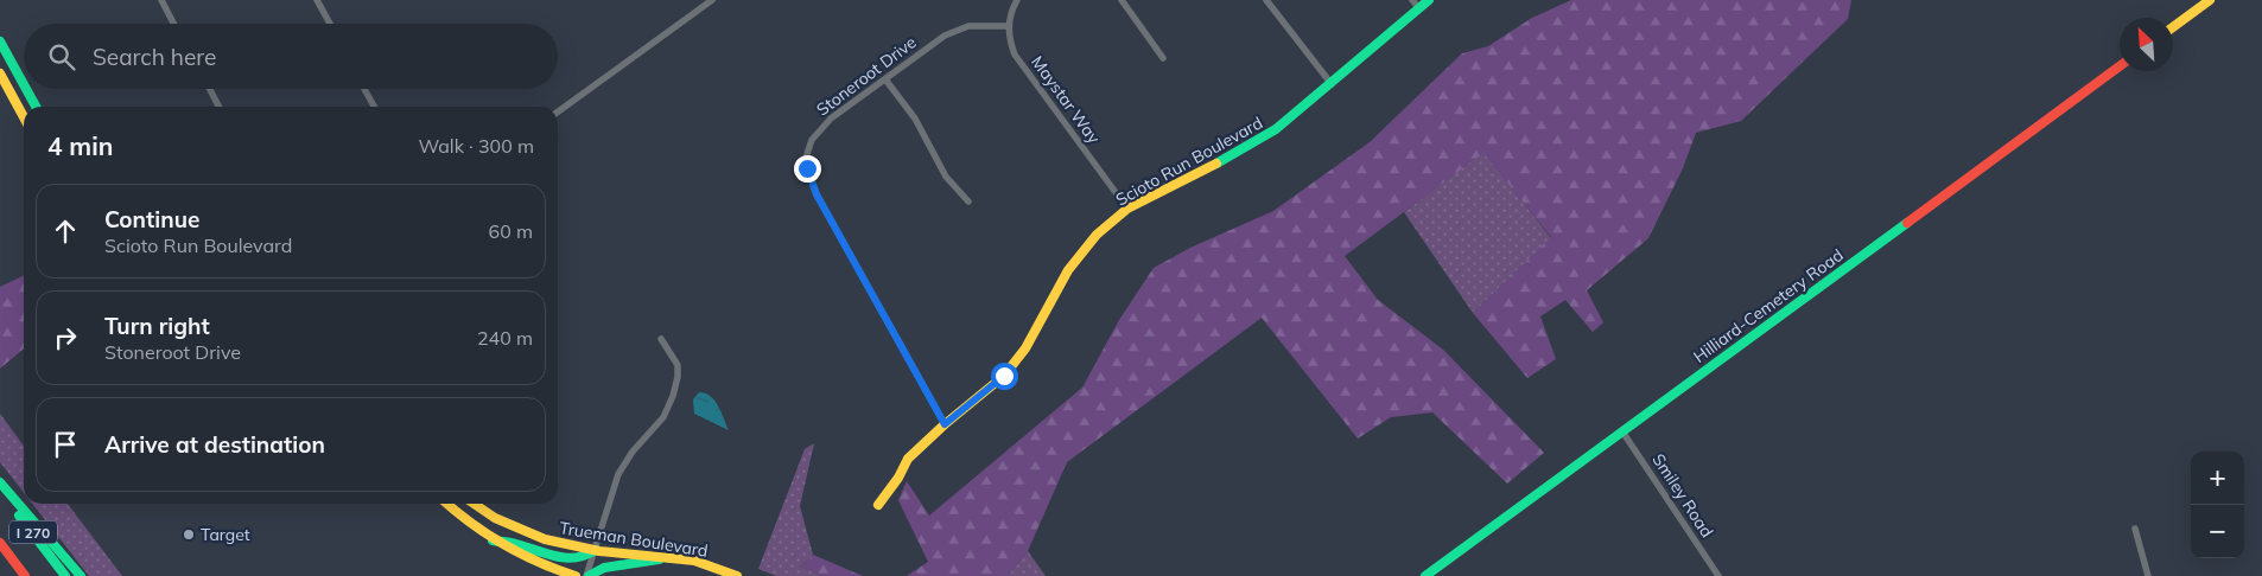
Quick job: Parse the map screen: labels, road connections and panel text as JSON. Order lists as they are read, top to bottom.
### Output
{
  "streets": {
    "main road": [
      "Scioto Run Boulevard",
      "Hilliard-Cemetery Road",
      "I 270",
      "Trueman Boulevard"
    ],
    "street": ["Stoneroot Drive", "Maystar Way", "Smiley Road"]
  },
  "crossings": [
    ["Stoneroot Drive", "Maystar Way"],
    ["Stoneroot Drive", "Scioto Run Boulevard"],
    ["Maystar Way", "Scioto Run Boulevard"],
    ["Hilliard-Cemetery Road", "Smiley Road"]
  ],
  "places": ["Target"],
  "north": "top left",
  "page": {
    "search": "Search here",
    "heading": ["4 min", "Walk · 300 m"],
    "list": [
      ["Continue", "Scioto Run Boulevard", "60 m"],
      ["Turn right", "Stoneroot Drive", "240 m"],
      "Arrive at destination"
    ],
    "map_buttons": ["+", "−"]
  }
}
